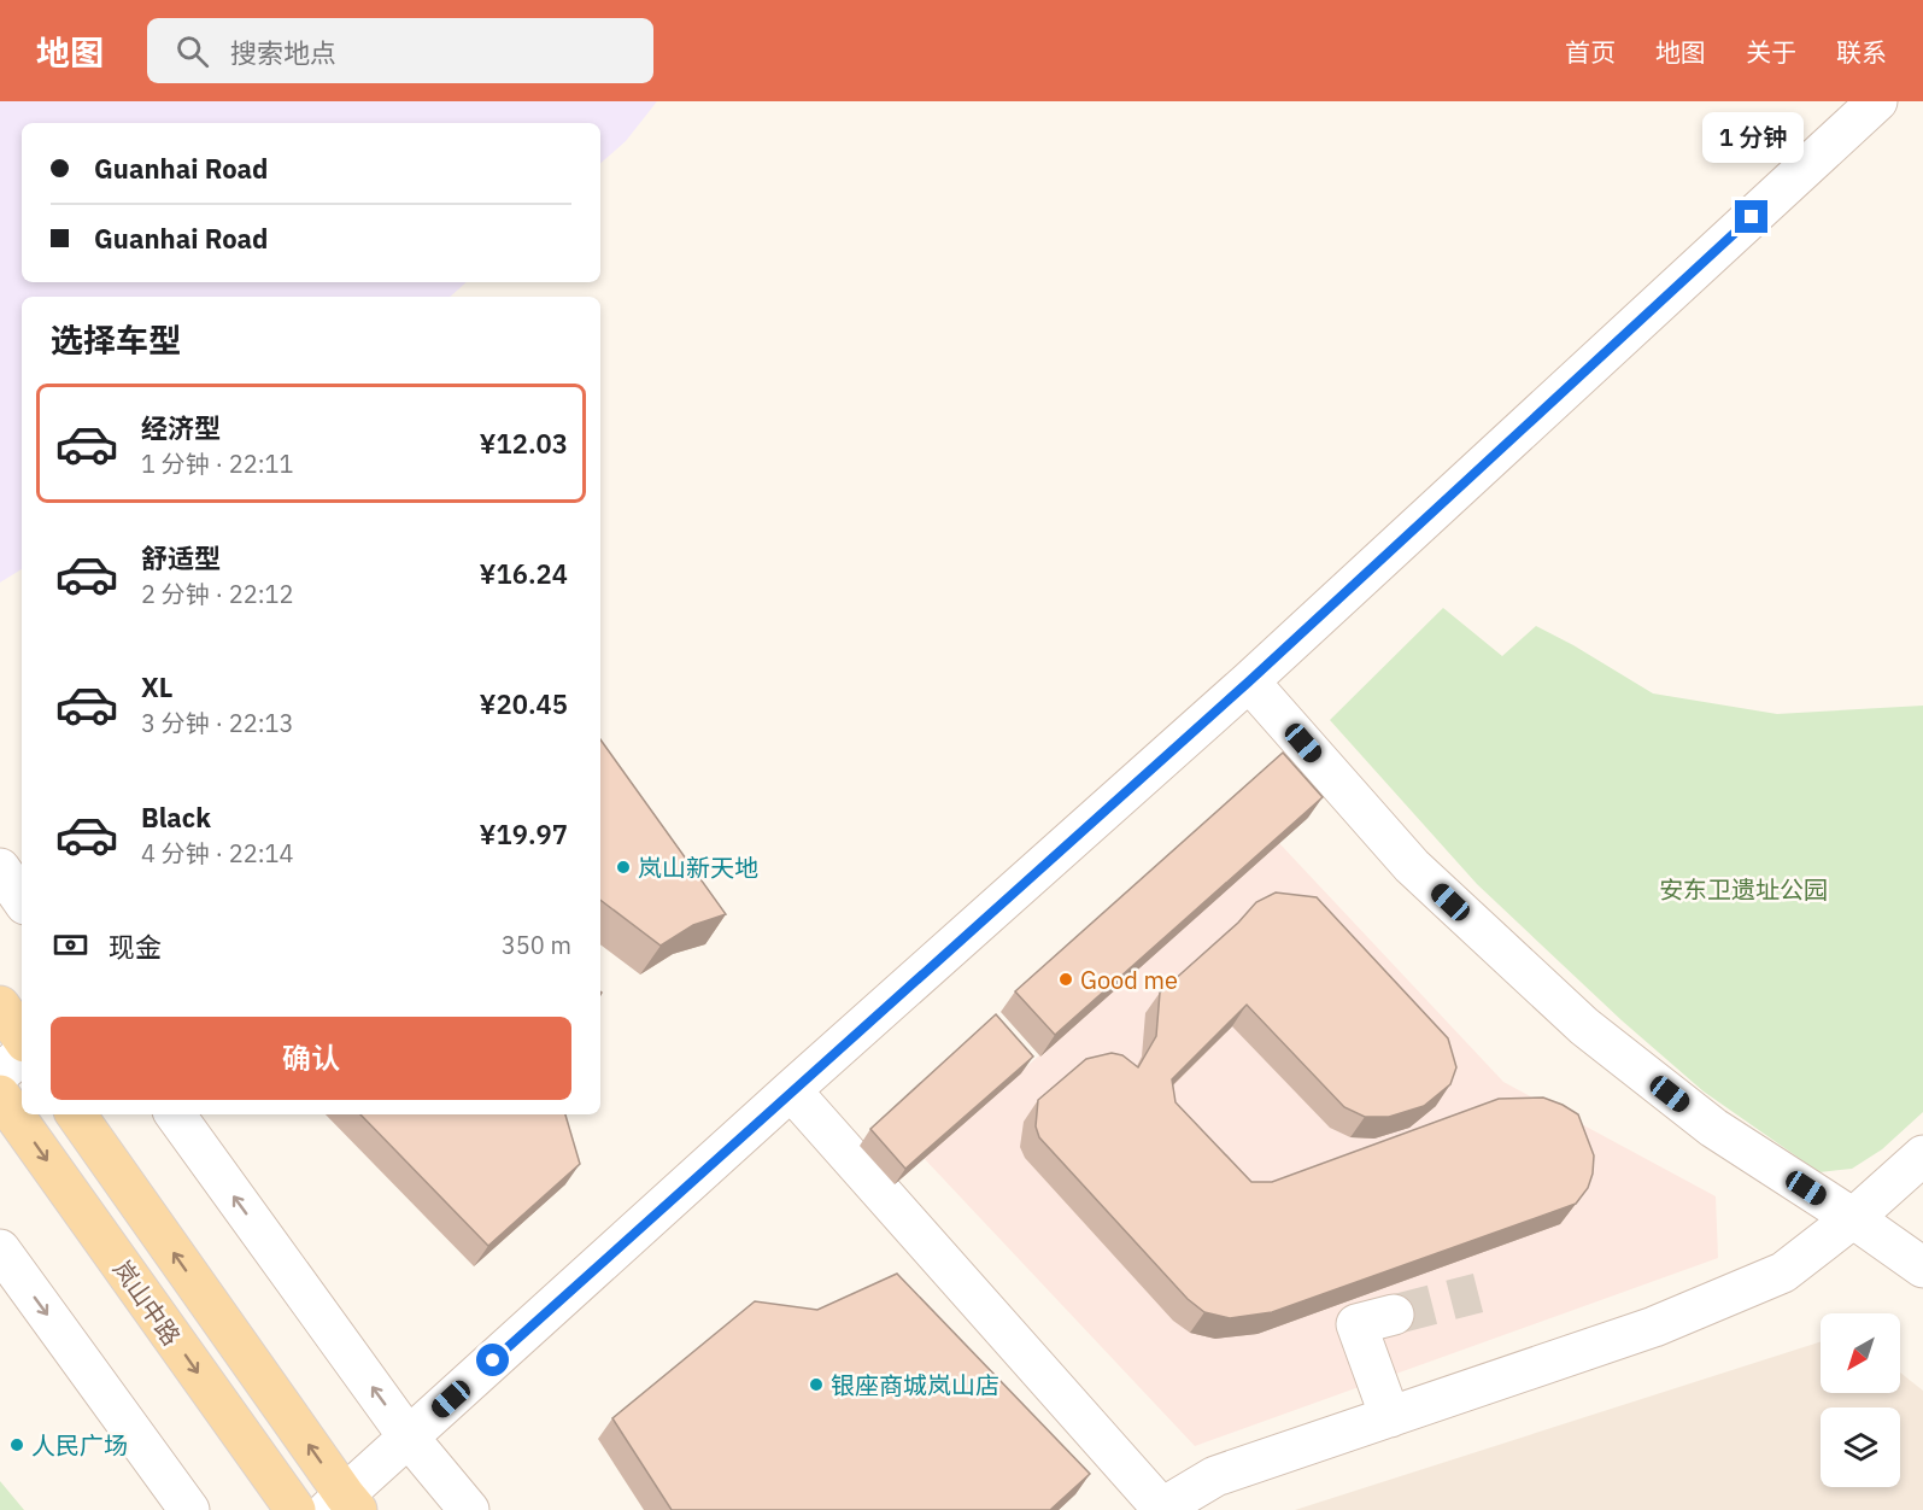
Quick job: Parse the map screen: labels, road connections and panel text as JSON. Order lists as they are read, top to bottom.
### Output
{
  "streets": {
    "main road": ["岚山中路"]
  },
  "parks": ["安东卫遗址公园"],
  "places": [
    "岚山新天地",
    "Good me",
    "银座商城岚山店",
    "人民广场"
  ],
  "north": "bottom left",
  "page": {
    "header": "地图",
    "search": "搜索地点",
    "nav": [
      "首页",
      "地图",
      "关于",
      "联系"
    ],
    "bubble": "1 分钟",
    "banner": ["Guanhai Road", "Guanhai Road"],
    "heading": "选择车型",
    "list": [
      {
        "name": "经济型",
        "note": "1 分钟 · 22:11",
        "value": "¥12.03"
      },
      {
        "name": "舒适型",
        "note": "2 分钟 · 22:12",
        "value": "¥16.24"
      },
      {
        "name": "XL",
        "note": "3 分钟 · 22:13",
        "value": "¥20.45"
      },
      {
        "name": "Black",
        "note": "4 分钟 · 22:14",
        "value": "¥19.97"
      }
    ],
    "pay": ["现金", "350 m"],
    "buttons": "确认"
  }
}
